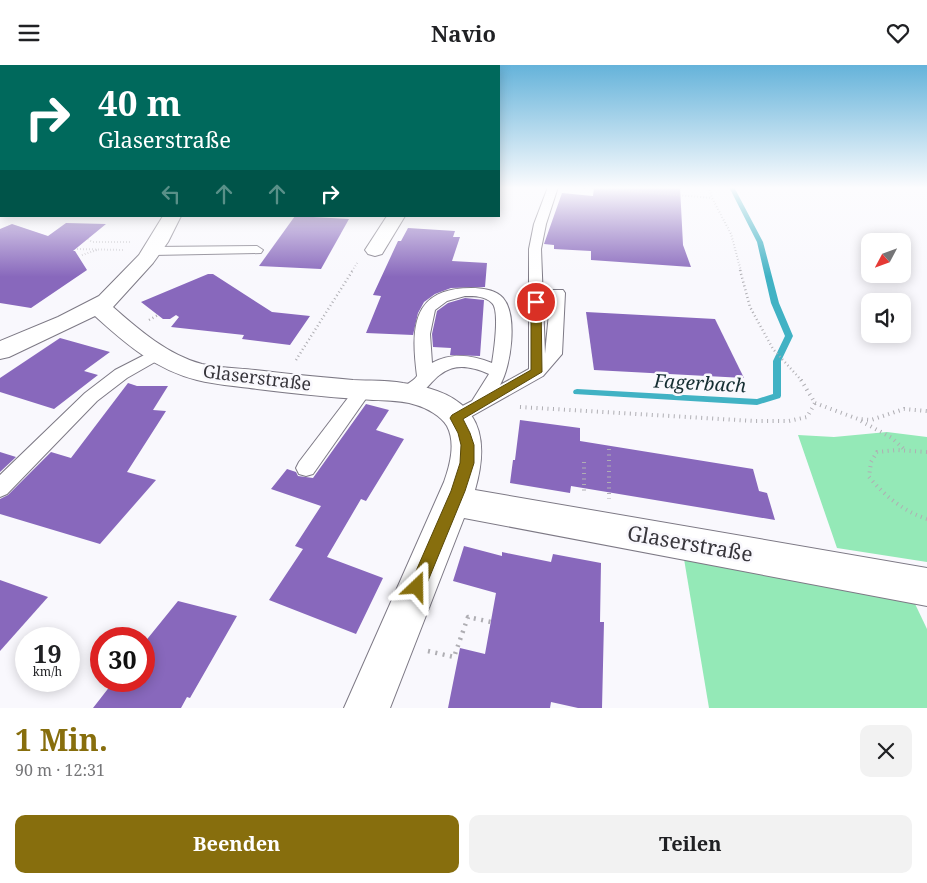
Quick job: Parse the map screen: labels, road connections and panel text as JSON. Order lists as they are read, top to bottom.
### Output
{
  "streets": {
    "street": ["Glaserstraße"]
  },
  "water": ["Fagerbach"],
  "north": "bottom left",
  "page": {
    "header": "Navio",
    "turn": ["40 m", "Glaserstraße"],
    "speed": "19 km/h",
    "limit": "30",
    "heading": ["1 Min.", "90 m · 12:31"],
    "buttons": ["Beenden", "Teilen"]
  }
}
